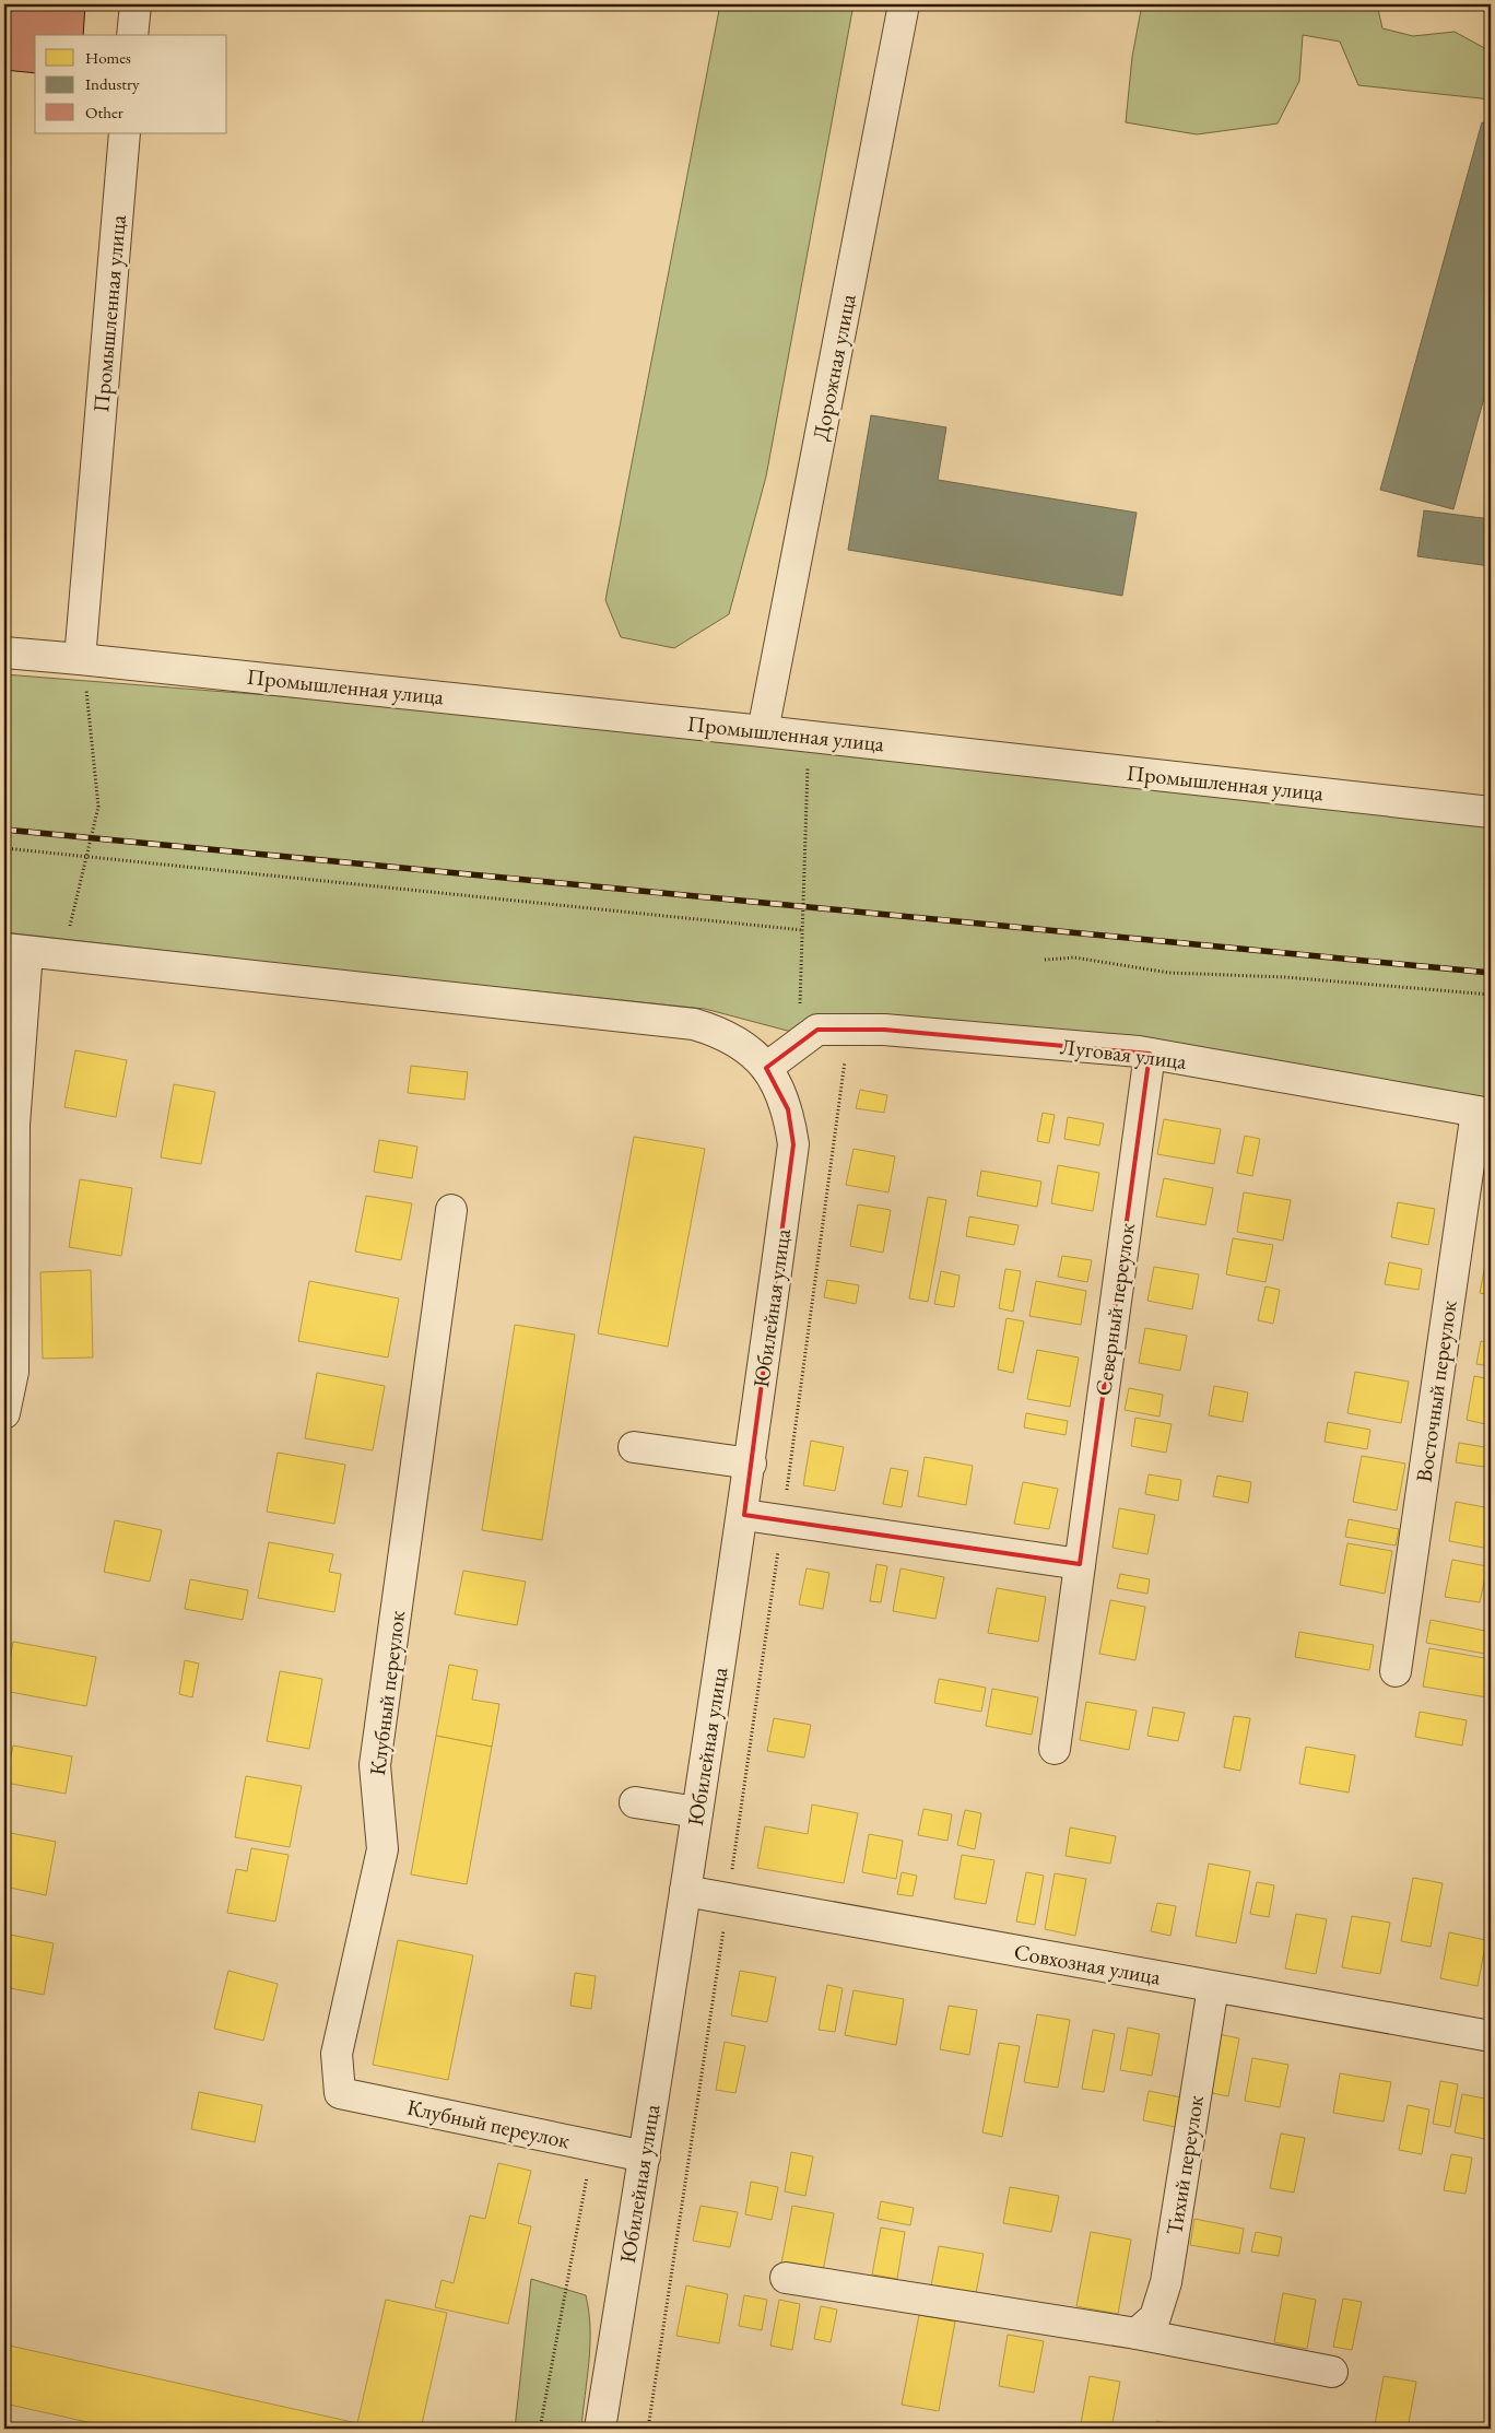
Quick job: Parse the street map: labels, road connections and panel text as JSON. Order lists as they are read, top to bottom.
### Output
{
  "streets": {
    "street": [
      "Промышленная улица",
      "Дорожная улица",
      "Луговая улица",
      "Юбилейная улица",
      "Северный переулок",
      "Восточный переулок",
      "Клубный переулок",
      "Совхозная улица",
      "Тихий переулок"
    ]
  },
  "crossings": [
    ["Промышленная улица", "Дорожная улица"],
    ["Луговая улица", "Юбилейная улица"],
    ["Луговая улица", "Северный переулок"],
    ["Луговая улица", "Восточный переулок"],
    ["Юбилейная улица", "Клубный переулок"],
    ["Юбилейная улица", "Совхозная улица"],
    ["Совхозная улица", "Тихий переулок"]
  ],
  "legend": ["Homes", "Industry", "Other"]
}
